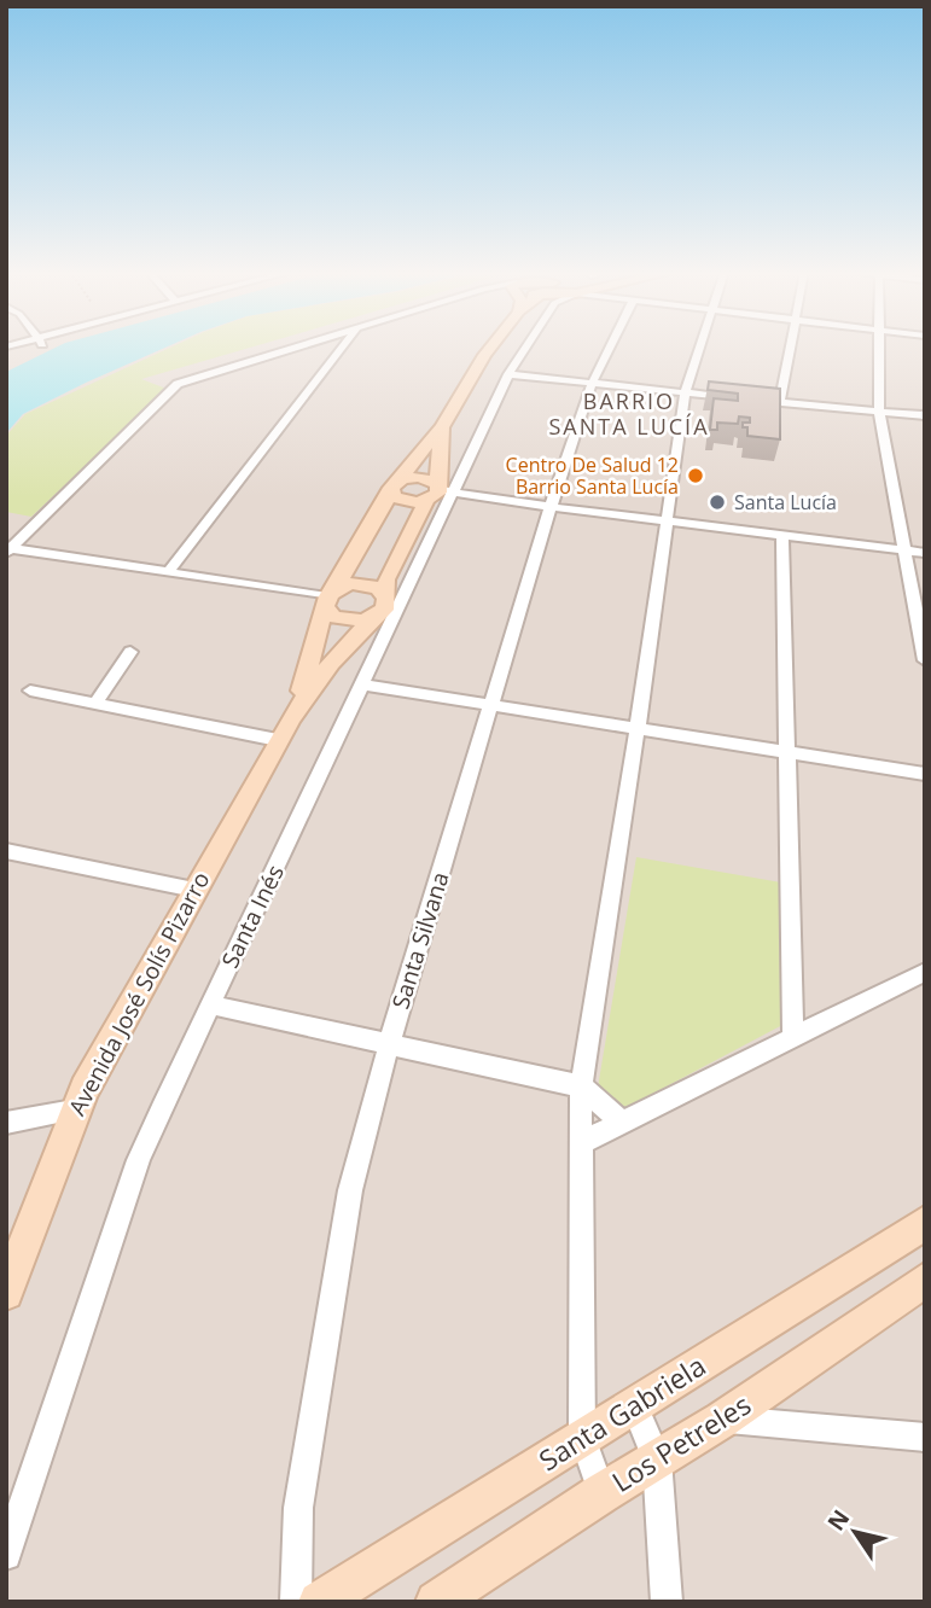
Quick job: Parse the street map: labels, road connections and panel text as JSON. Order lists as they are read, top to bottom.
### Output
{
  "streets": {
    "main road": ["Avenida José Solís Pizarro", "Santa Gabriela", "Los Petreles"],
    "street": ["Santa Inés", "Santa Silvana"]
  },
  "crossings": [
    ["Santa Inés", "Avenida José Solís Pizarro"]
  ],
  "districts": ["BARRIO SANTA LUCÍA"],
  "places": ["Centro De Salud 12 Barrio Santa Lucía", "Santa Lucía"],
  "north": "top left"
}
